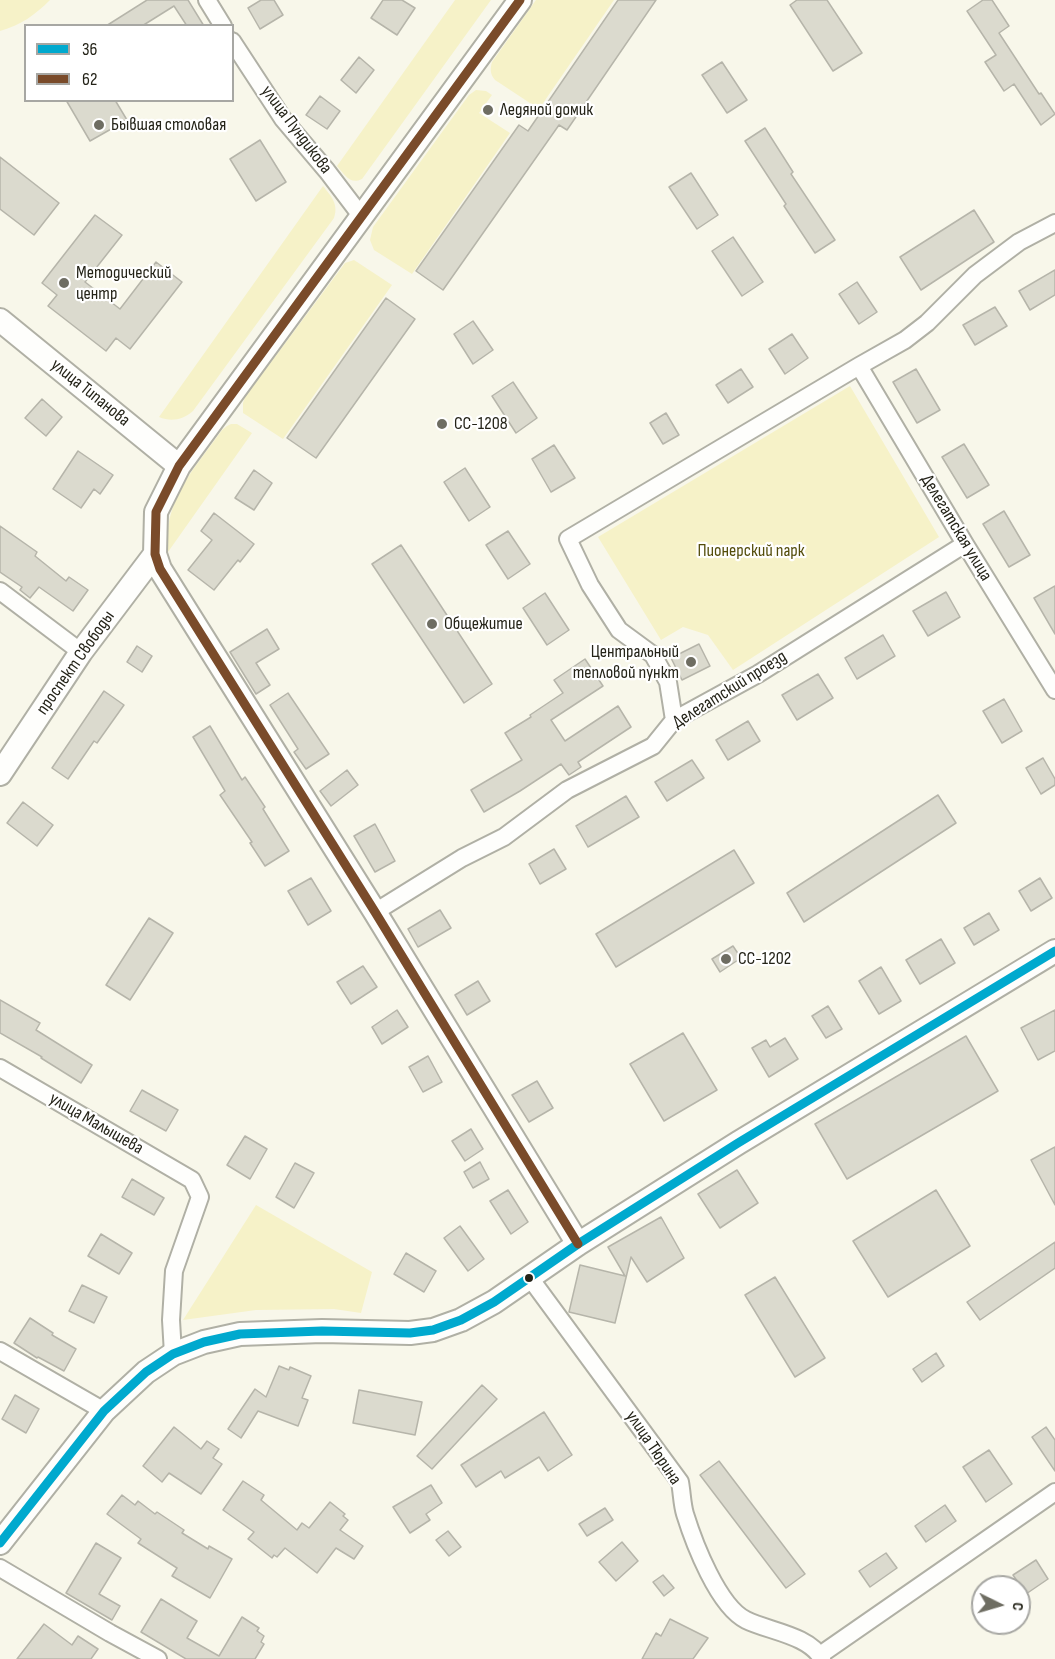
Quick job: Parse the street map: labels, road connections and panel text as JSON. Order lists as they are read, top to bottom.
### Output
{
  "streets": {
    "street": [
      "улица Пундикова",
      "улица Типанова",
      "Делегатская улица",
      "проспект Свободы",
      "Делегатский проезд",
      "улица Малышева",
      "улица Тюрина"
    ]
  },
  "crossings": [
    ["Делегатская улица", "Делегатский проезд"]
  ],
  "parks": ["Пионерский парк"],
  "places": [
    "Ледяной домик",
    "Бывшая столовая",
    "Методический центр",
    "СС-1208",
    "Общежитие",
    "Центральный тепловой пункт",
    "СС-1202"
  ],
  "lines": ["transit line 62", "transit line 36"],
  "legend": ["36", "62"],
  "north": "right"
}
